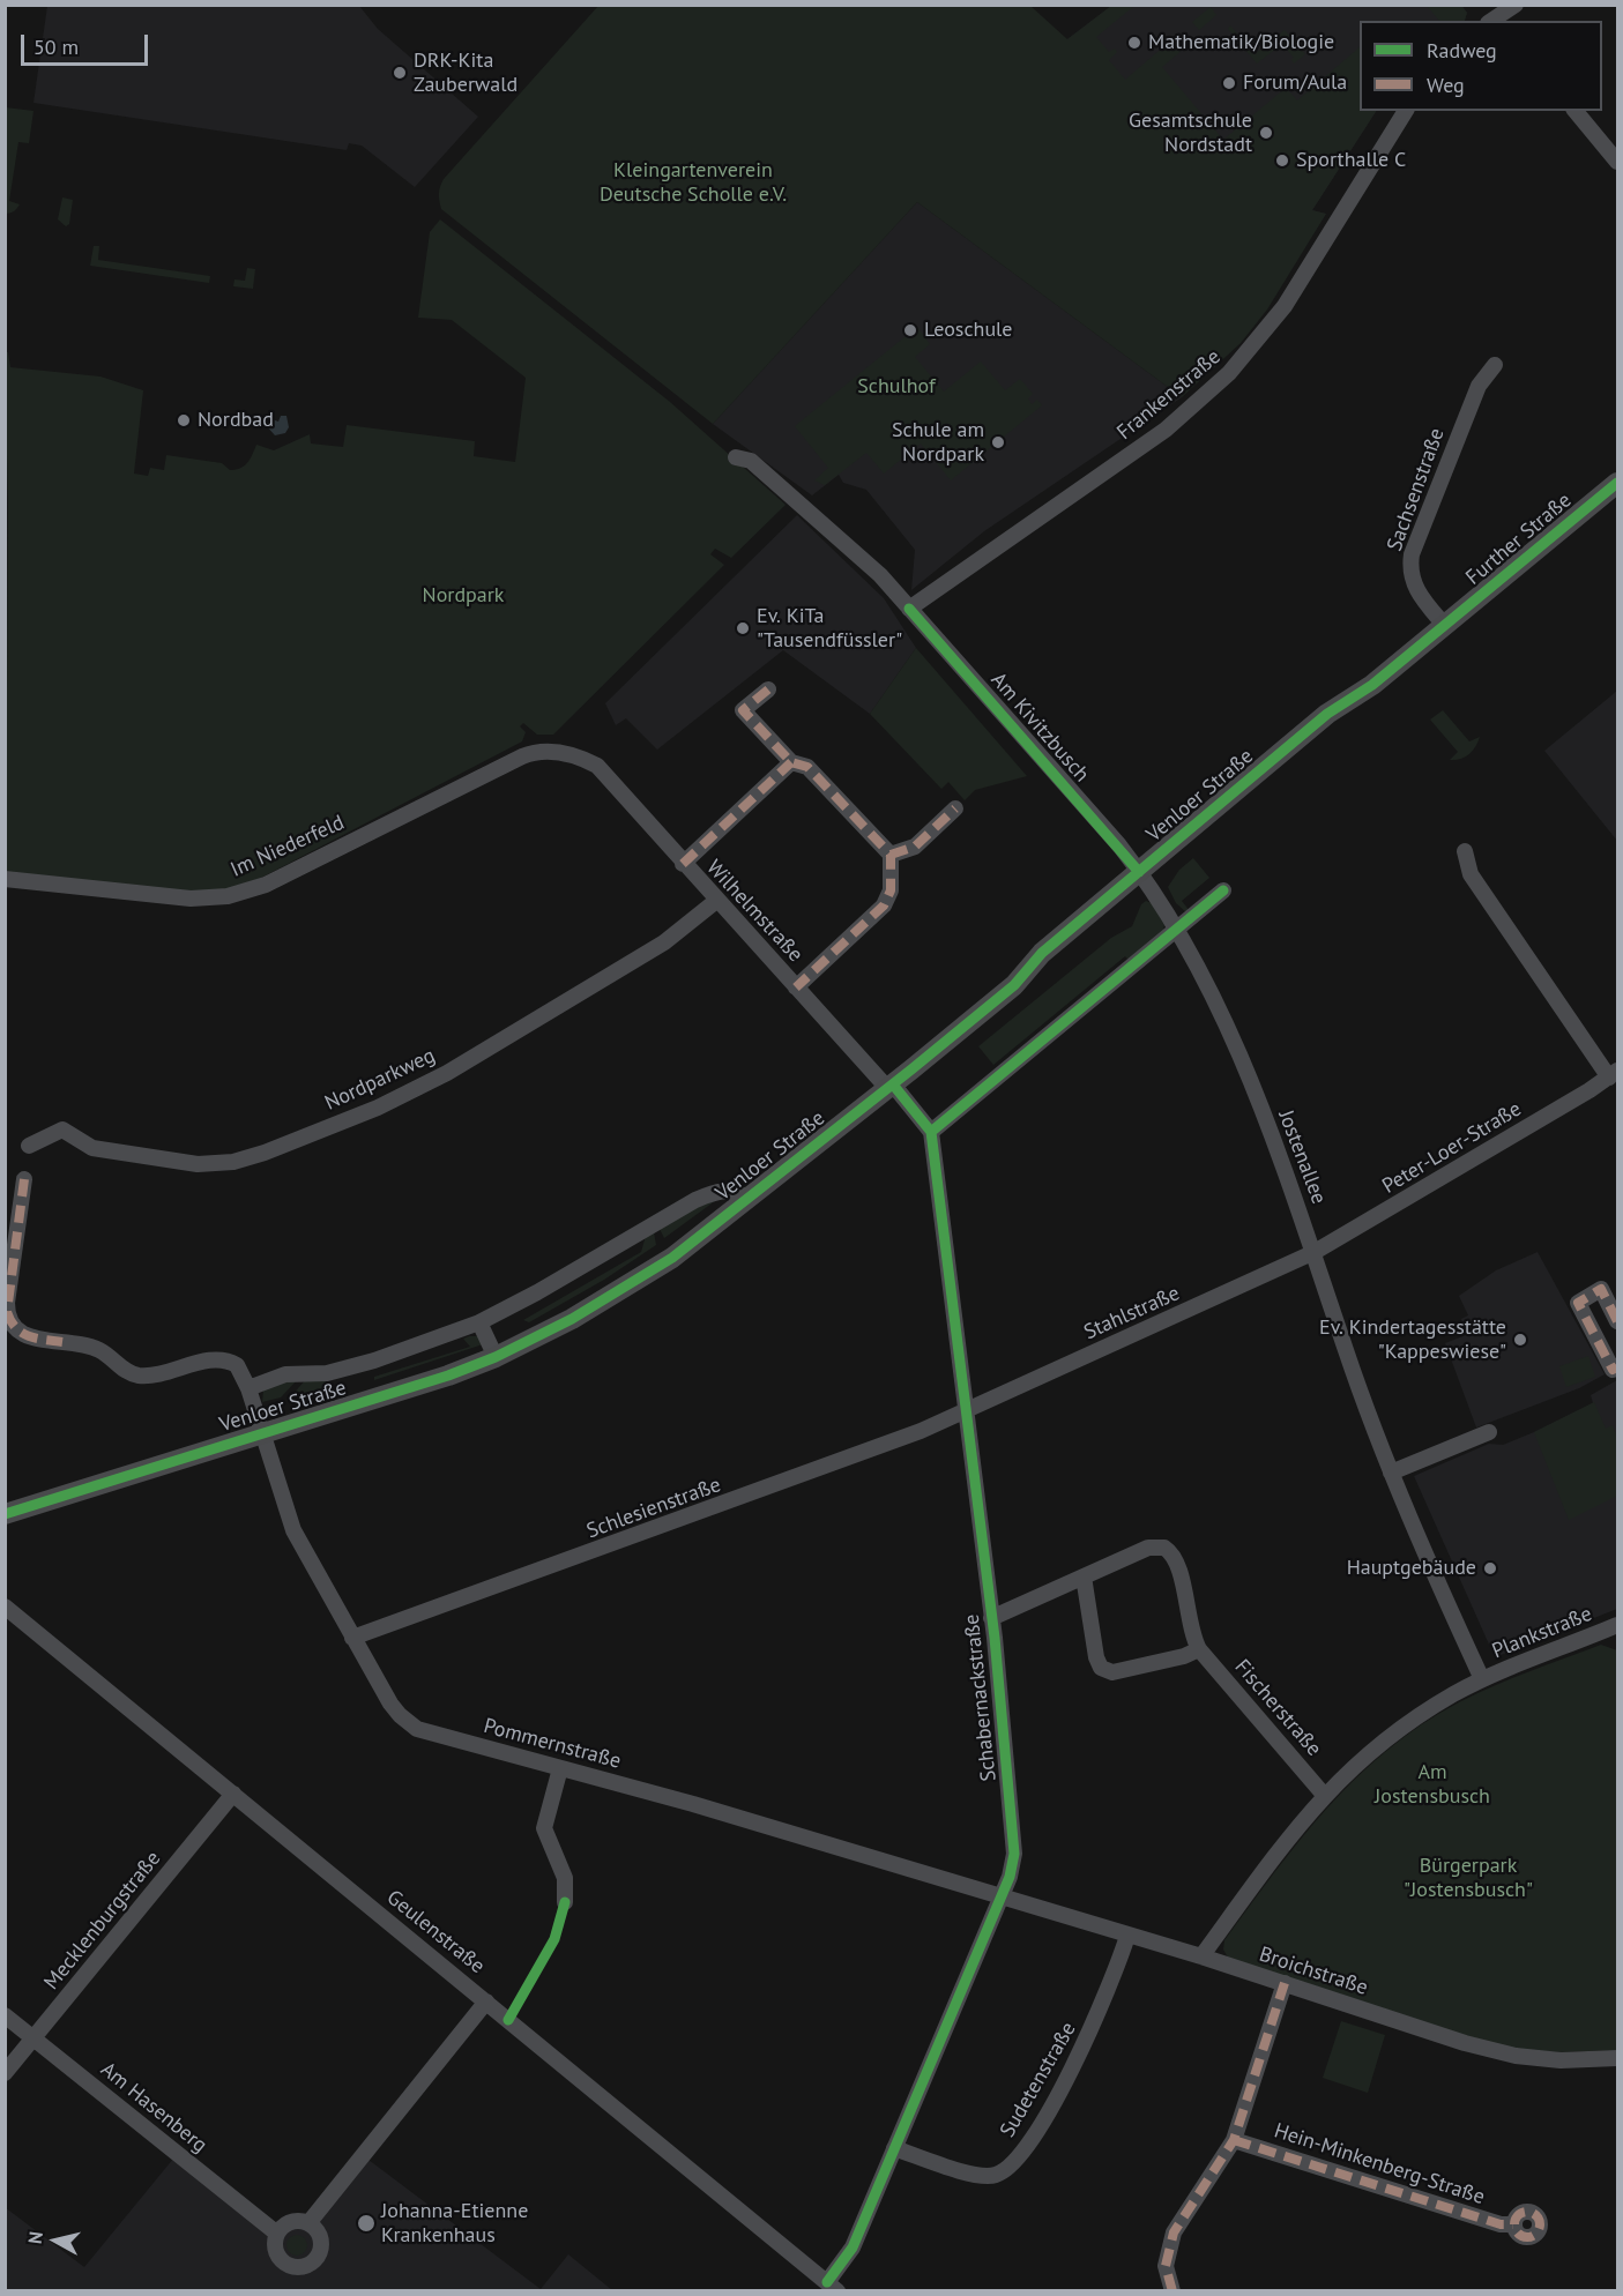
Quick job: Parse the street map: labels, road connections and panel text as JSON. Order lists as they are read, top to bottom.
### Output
{
  "streets": {
    "main road": ["Further Straße", "Venloer Straße"],
    "street": [
      "Frankenstraße",
      "Sachsenstraße",
      "Am Kivitzbusch",
      "Im Niederfeld",
      "Wilhelmstraße",
      "Nordparkweg",
      "Peter-Loer-Straße",
      "Jostenallee",
      "Stahlstraße",
      "Schlesienstraße",
      "Plankstraße",
      "Schabernackstraße",
      "Fischerstraße",
      "Pommernstraße",
      "Mecklenburgstraße",
      "Geulenstraße",
      "Broichstraße",
      "Sudetenstraße",
      "Am Hasenberg",
      "Hein-Minkenberg-Straße"
    ]
  },
  "crossings": [
    ["Frankenstraße", "Am Kivitzbusch"],
    ["Sachsenstraße", "Further Straße"],
    ["Sachsenstraße", "Venloer Straße"],
    ["Further Straße", "Venloer Straße"],
    ["Am Kivitzbusch", "Venloer Straße"],
    ["Am Kivitzbusch", "Jostenallee"],
    ["Venloer Straße", "Wilhelmstraße"],
    ["Venloer Straße", "Jostenallee"],
    ["Venloer Straße", "Pommernstraße"],
    ["Im Niederfeld", "Wilhelmstraße"],
    ["Wilhelmstraße", "Nordparkweg"],
    ["Peter-Loer-Straße", "Jostenallee"],
    ["Peter-Loer-Straße", "Stahlstraße"],
    ["Jostenallee", "Stahlstraße"],
    ["Jostenallee", "Plankstraße"],
    ["Stahlstraße", "Schlesienstraße"],
    ["Stahlstraße", "Schabernackstraße"],
    ["Schlesienstraße", "Schabernackstraße"],
    ["Schlesienstraße", "Pommernstraße"],
    ["Schabernackstraße", "Fischerstraße"],
    ["Schabernackstraße", "Pommernstraße"],
    ["Schabernackstraße", "Geulenstraße"],
    ["Schabernackstraße", "Broichstraße"],
    ["Schabernackstraße", "Sudetenstraße"],
    ["Pommernstraße", "Broichstraße"],
    ["Mecklenburgstraße", "Geulenstraße"],
    ["Mecklenburgstraße", "Am Hasenberg"],
    ["Broichstraße", "Sudetenstraße"]
  ],
  "parks": [
    "Kleingartenverein Deutsche Scholle e.V.",
    "Schulhof",
    "Nordpark",
    "Am Jostensbusch",
    "Bürgerpark \"Jostensbusch\""
  ],
  "places": [
    "Mathematik/Biologie",
    "DRK-Kita Zauberwald",
    "Forum/Aula",
    "Gesamtschule Nordstadt",
    "Sporthalle C",
    "Leoschule",
    "Nordbad",
    "Schule am Nordpark",
    "Ev. KiTa \"Tausendfüssler\"",
    "Ev. Kindertagesstätte \"Kappeswiese\"",
    "Hauptgebäude",
    "Johanna-Etienne Krankenhaus"
  ],
  "legend": ["Radweg", "Weg"],
  "scale_bar": "50 m",
  "north": "left"
}
